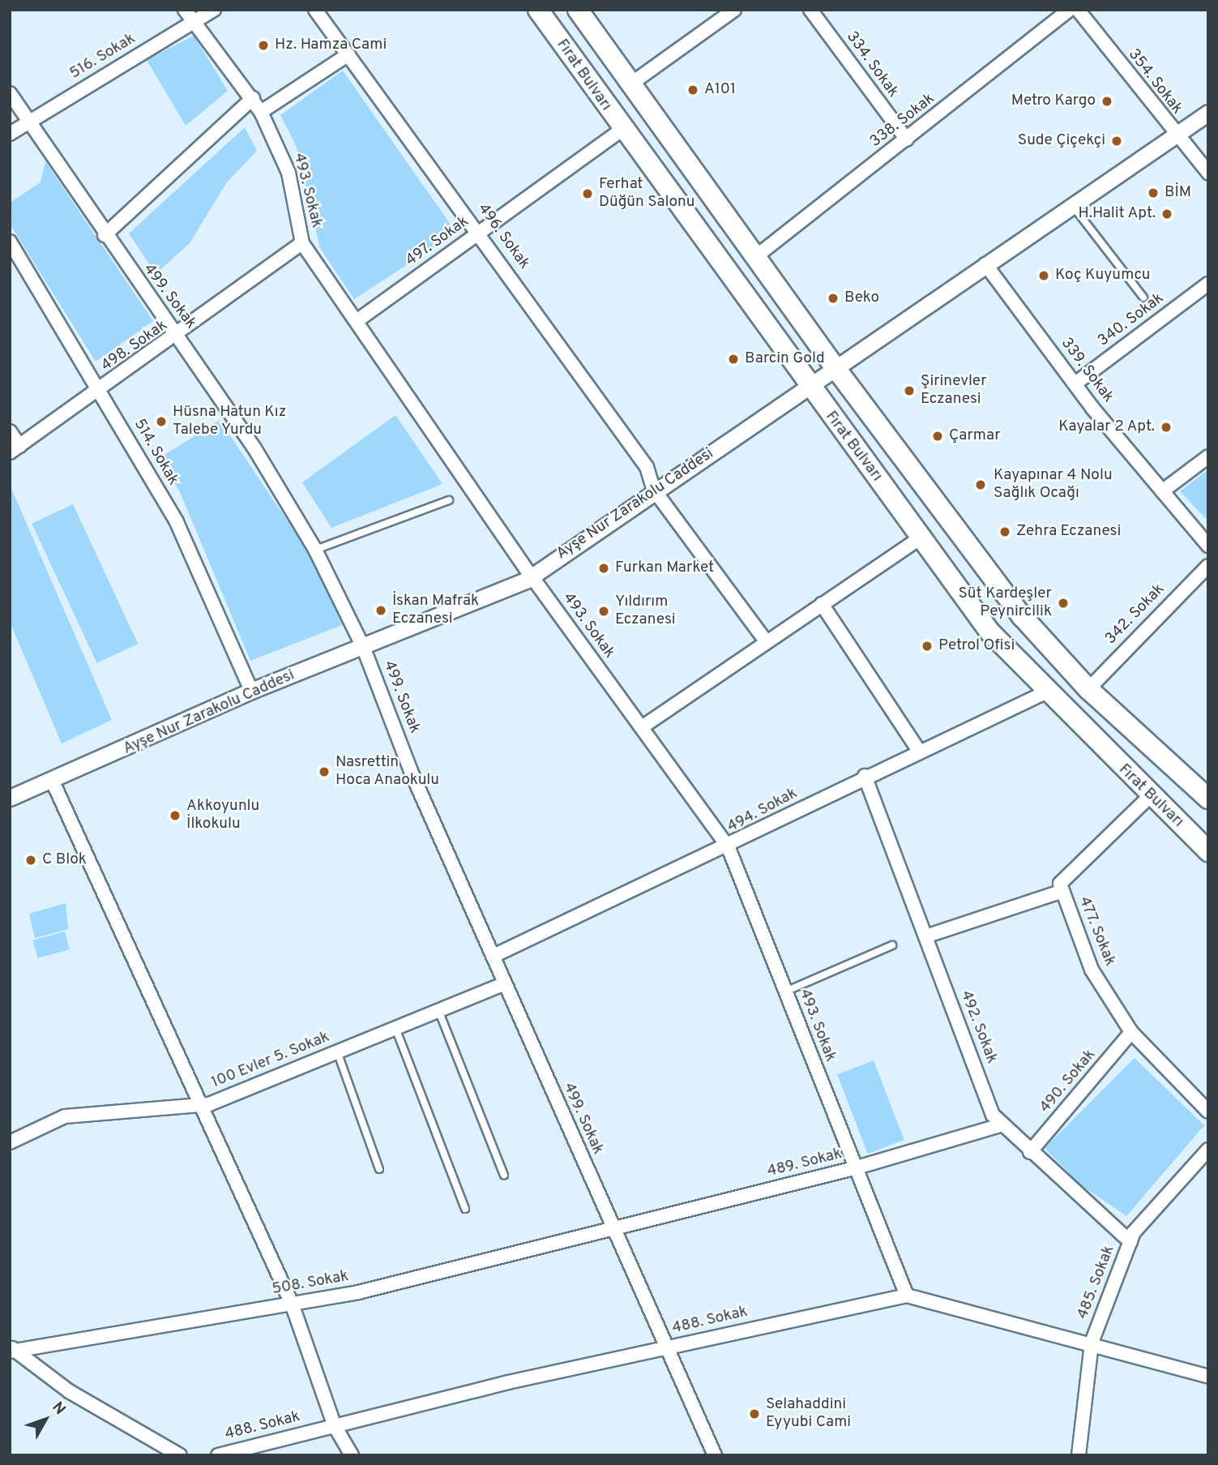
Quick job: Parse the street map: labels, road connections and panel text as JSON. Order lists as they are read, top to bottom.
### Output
{
  "streets": {
    "main road": ["Fırat Bulvarı"],
    "street": [
      "516. Sokak",
      "334. Sokak",
      "354. Sokak",
      "338. Sokak",
      "493. Sokak",
      "496. Sokak",
      "497. Sokak",
      "499. Sokak",
      "340. Sokak",
      "498. Sokak",
      "339. Sokak",
      "514. Sokak",
      "Ayşe Nur Zarakolu Caddesi",
      "342. Sokak",
      "494. Sokak",
      "477. Sokak",
      "492. Sokak",
      "100 Evler 5. Sokak",
      "490. Sokak",
      "489. Sokak",
      "485. Sokak",
      "508. Sokak",
      "488. Sokak"
    ]
  },
  "crossings": [
    ["516. Sokak", "493. Sokak"],
    ["516. Sokak", "499. Sokak"],
    ["334. Sokak", "338. Sokak"],
    ["Fırat Bulvarı", "338. Sokak"],
    ["Fırat Bulvarı", "497. Sokak"],
    ["Fırat Bulvarı", "Ayşe Nur Zarakolu Caddesi"],
    ["Fırat Bulvarı", "342. Sokak"],
    ["Fırat Bulvarı", "494. Sokak"],
    ["Fırat Bulvarı", "477. Sokak"],
    ["354. Sokak", "Ayşe Nur Zarakolu Caddesi"],
    ["493. Sokak", "497. Sokak"],
    ["493. Sokak", "498. Sokak"],
    ["493. Sokak", "Ayşe Nur Zarakolu Caddesi"],
    ["493. Sokak", "494. Sokak"],
    ["493. Sokak", "489. Sokak"],
    ["493. Sokak", "488. Sokak"],
    ["496. Sokak", "497. Sokak"],
    ["496. Sokak", "Ayşe Nur Zarakolu Caddesi"],
    ["499. Sokak", "498. Sokak"],
    ["499. Sokak", "Ayşe Nur Zarakolu Caddesi"],
    ["499. Sokak", "494. Sokak"],
    ["499. Sokak", "100 Evler 5. Sokak"],
    ["499. Sokak", "489. Sokak"],
    ["499. Sokak", "508. Sokak"],
    ["499. Sokak", "488. Sokak"],
    ["340. Sokak", "339. Sokak"],
    ["498. Sokak", "514. Sokak"],
    ["339. Sokak", "Ayşe Nur Zarakolu Caddesi"],
    ["514. Sokak", "Ayşe Nur Zarakolu Caddesi"],
    ["494. Sokak", "492. Sokak"],
    ["477. Sokak", "490. Sokak"],
    ["492. Sokak", "490. Sokak"],
    ["492. Sokak", "489. Sokak"],
    ["492. Sokak", "485. Sokak"],
    ["489. Sokak", "508. Sokak"],
    ["485. Sokak", "488. Sokak"]
  ],
  "places": [
    "Hz. Hamza Cami",
    "A101",
    "Metro Kargo",
    "Sude Çiçekçi",
    "BİM",
    "Ferhat Düğün Salonu",
    "H.Halit Apt.",
    "Koç Kuyumcu",
    "Beko",
    "Barcin Gold",
    "Şirinevler Eczanesi",
    "Hüsna Hatun Kız Talebe Yurdu",
    "Kayalar 2 Apt.",
    "Çarmar",
    "Kayapınar 4 Nolu Sağlık Ocağı",
    "Zehra Eczanesi",
    "Furkan Market",
    "Süt Kardeşler Peynircilik",
    "İskan Mafrak Eczanesi",
    "Yıldırım Eczanesi",
    "Petrol Ofisi",
    "Nasrettin Hoca Anaokulu",
    "Akkoyunlu İlkokulu",
    "C Blok",
    "Selahaddini Eyyubi Cami"
  ],
  "north": "top right"
}
